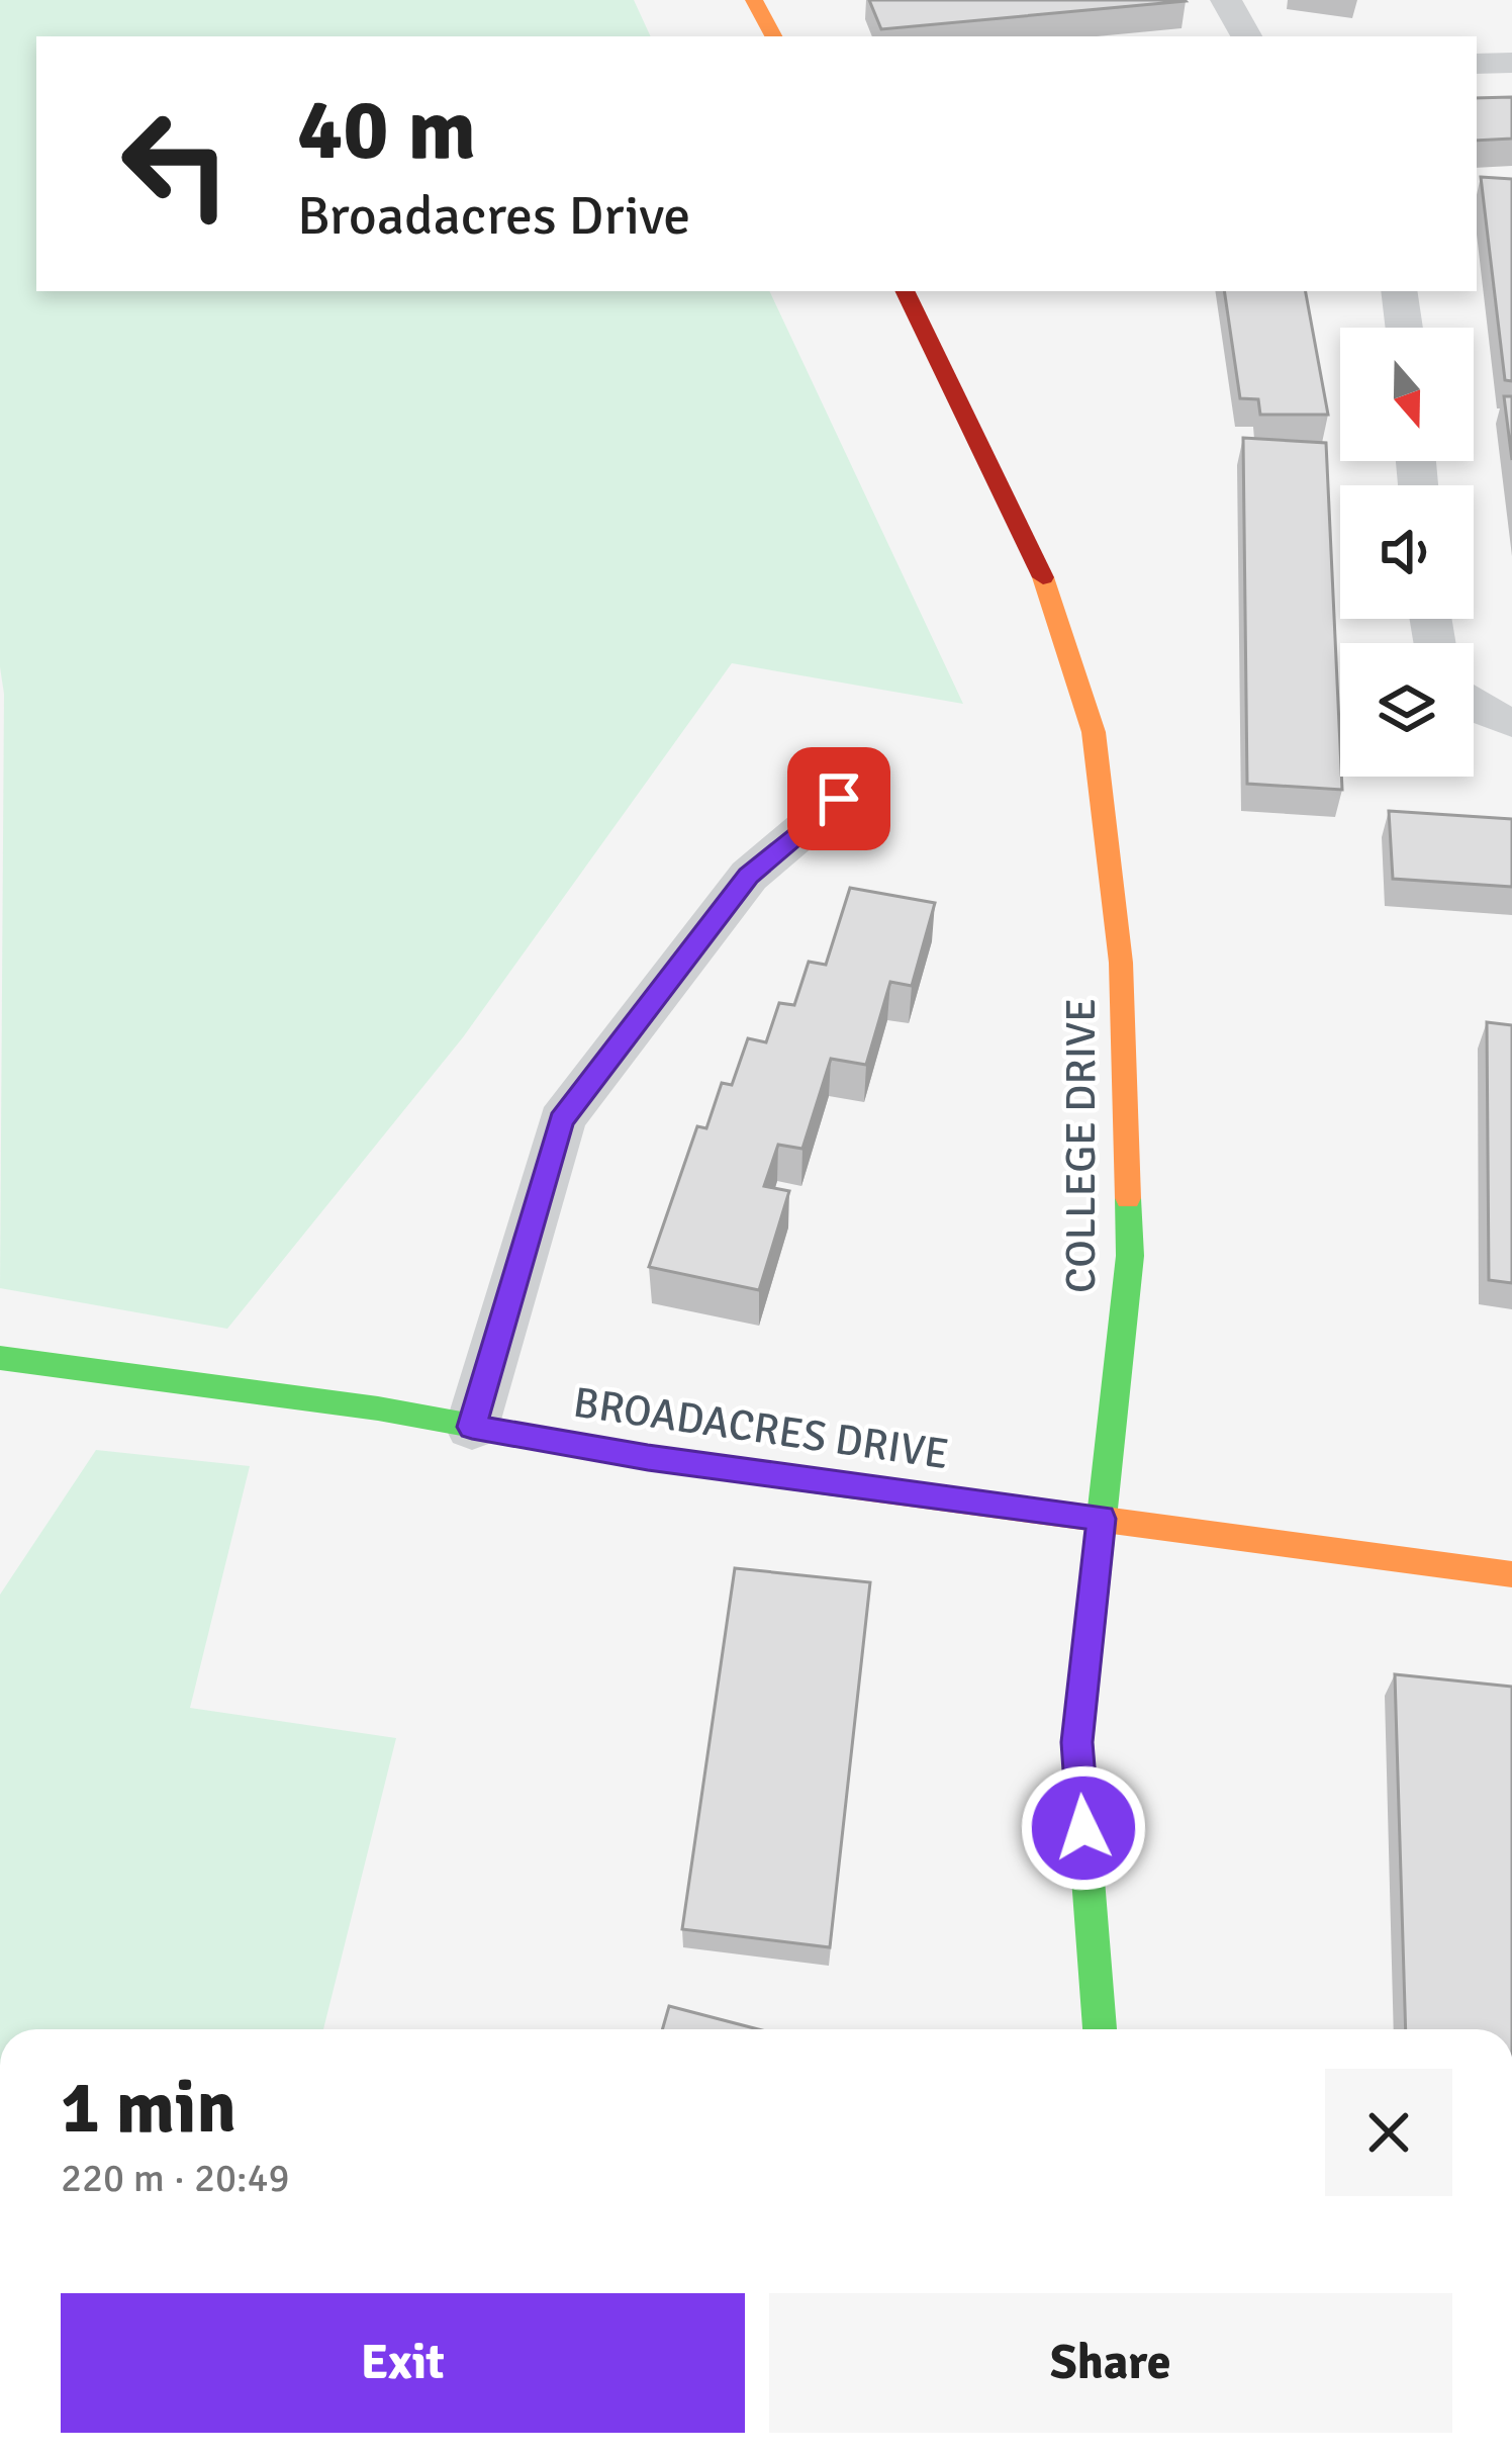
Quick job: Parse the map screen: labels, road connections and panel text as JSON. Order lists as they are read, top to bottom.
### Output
{
  "streets": {
    "main road": ["COLLEGE DRIVE", "BROADACRES DRIVE"]
  },
  "crossings": [
    ["COLLEGE DRIVE", "BROADACRES DRIVE"]
  ],
  "north": "bottom",
  "page": {
    "turn": ["40 m", "Broadacres Drive"],
    "heading": ["1 min", "220 m · 20:49"],
    "buttons": ["Exit", "Share"]
  }
}
